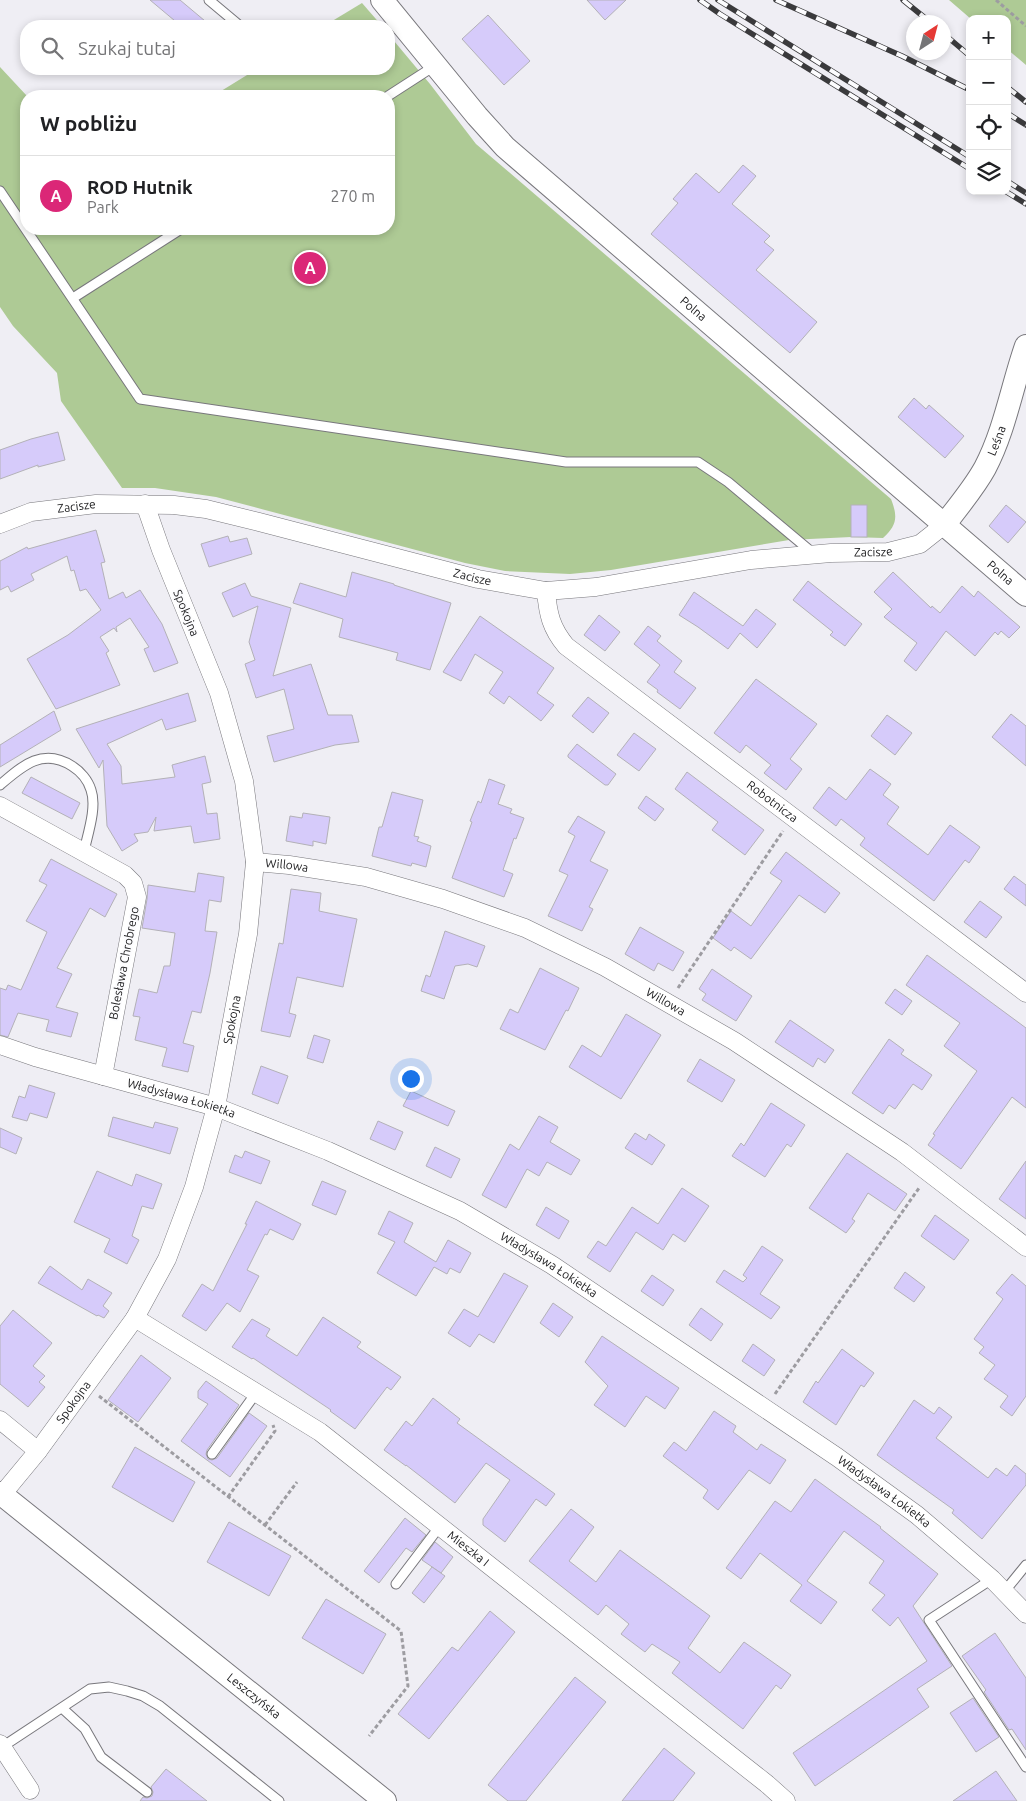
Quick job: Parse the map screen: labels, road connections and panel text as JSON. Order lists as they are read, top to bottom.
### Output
{
  "streets": {
    "street": [
      "Polna",
      "Leśna",
      "Zacisze",
      "Spokojna",
      "Robotnicza",
      "Willowa",
      "Bolesława Chrobrego",
      "Władysława Łokietka",
      "Mieszka I",
      "Leszczyńska"
    ]
  },
  "crossings": [
    ["Polna", "Leśna"],
    ["Polna", "Zacisze"],
    ["Leśna", "Zacisze"],
    ["Zacisze", "Spokojna"],
    ["Zacisze", "Robotnicza"],
    ["Spokojna", "Willowa"],
    ["Spokojna", "Władysława Łokietka"],
    ["Spokojna", "Mieszka I"],
    ["Spokojna", "Leszczyńska"],
    ["Bolesława Chrobrego", "Władysława Łokietka"]
  ],
  "north": "top right",
  "page": {
    "map_buttons": ["+", "−"],
    "search": "Szukaj tutaj",
    "heading": "W pobliżu",
    "list": [
      {
        "mark": "A",
        "name": "ROD Hutnik",
        "note": "Park",
        "value": "270 m"
      }
    ],
    "pins": "A"
  }
}
